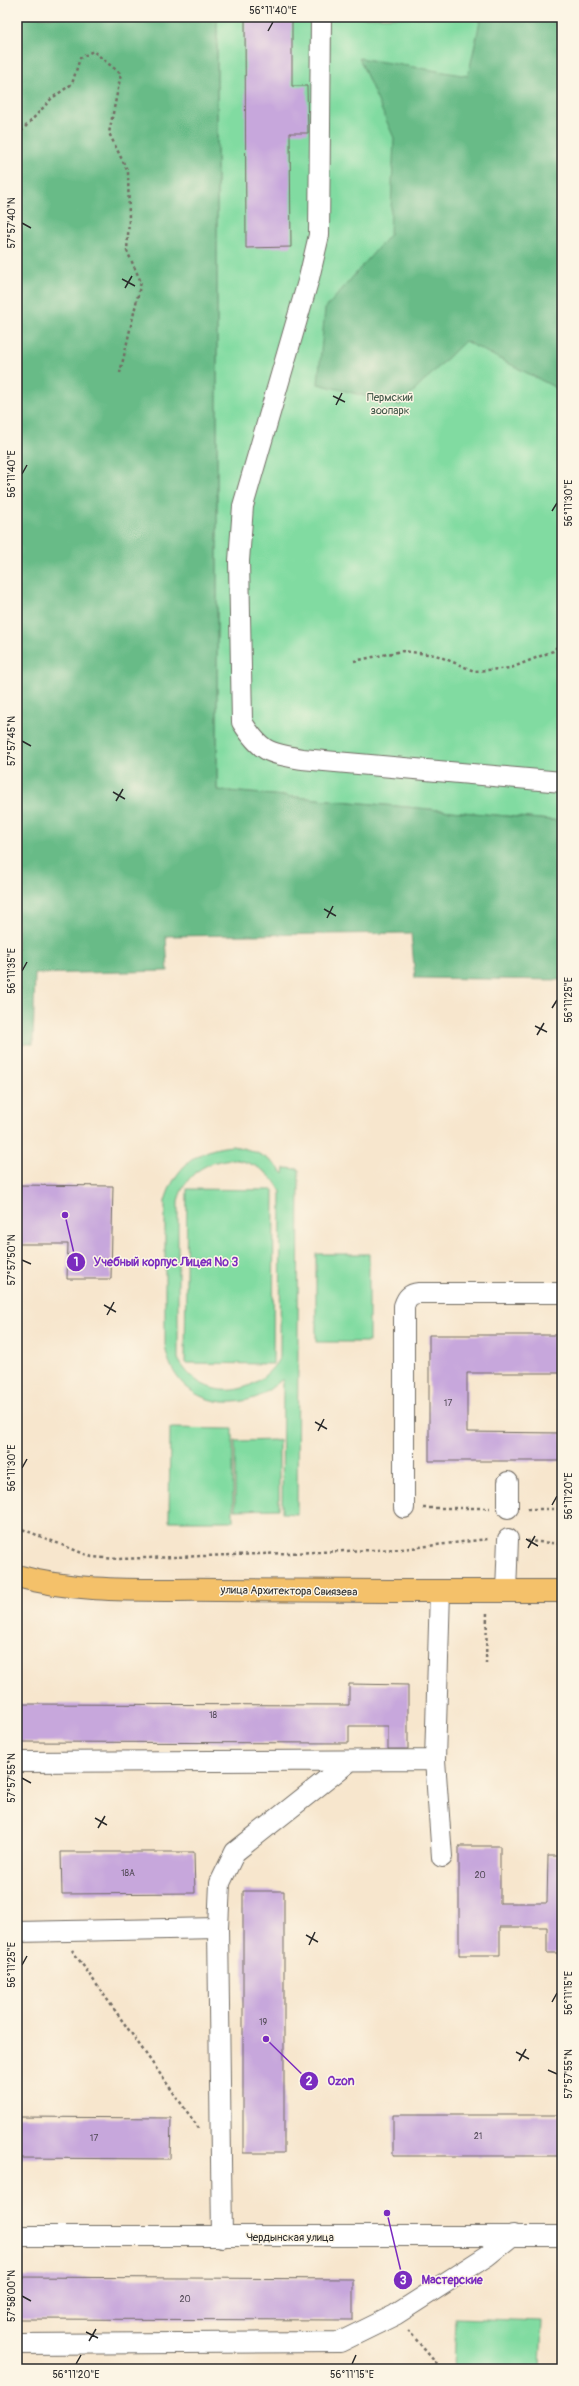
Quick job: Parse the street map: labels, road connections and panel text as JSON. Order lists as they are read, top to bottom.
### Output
{
  "streets": {
    "main road": ["улица Архитектора Свиязева"],
    "street": ["Чердынская улица"]
  },
  "parks": ["Пермский зоопарк"],
  "places": ["Учебный корпус Лицея № 3", "Ozon", "Мастерские"],
  "house_numbers": [
    "17",
    "18",
    "18А",
    "20",
    "19",
    "21",
    "17",
    "20"
  ],
  "coordinates": [
    "56°11'40\"E",
    "57°57'40\"N",
    "56°11'30\"E",
    "57°57'45\"N",
    "56°11'35\"E",
    "56°11'25\"E",
    "57°57'50\"N",
    "56°11'20\"E",
    "57°57'55\"N",
    "56°11'15\"E",
    "57°58'00\"N"
  ]
}
